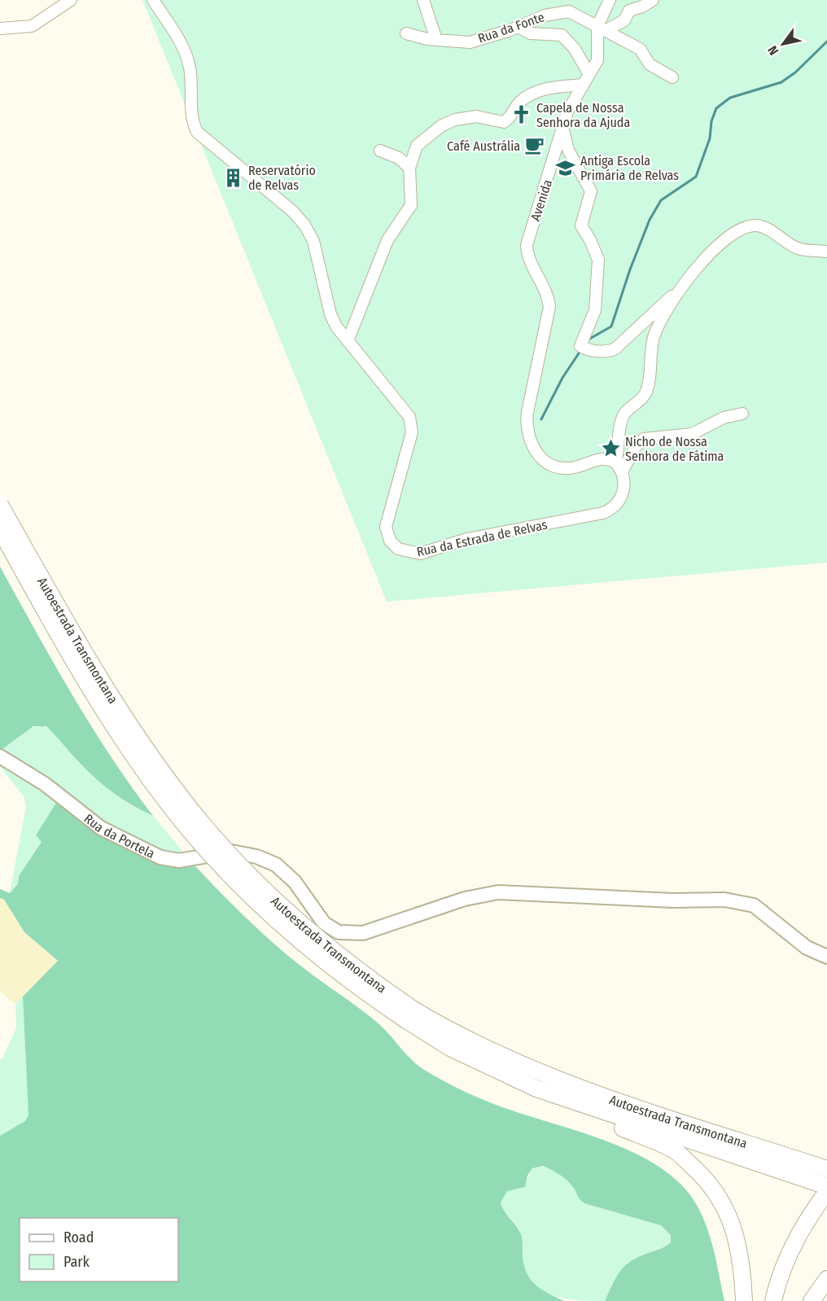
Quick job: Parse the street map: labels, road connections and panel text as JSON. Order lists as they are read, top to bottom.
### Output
{
  "streets": {
    "highway": ["Autoestrada Transmontana"],
    "main road": ["Rua da Portela"],
    "street": ["Rua da Fonte", "Avenida", "Rua da Estrada de Relvas"]
  },
  "crossings": [
    ["Rua da Fonte", "Avenida"],
    ["Avenida", "Rua da Estrada de Relvas"]
  ],
  "places": {
    "church": ["Capela de Nossa Senhora da Ajuda"],
    "cafe": ["Café Austrália"],
    "school or university": ["Antiga Escola Primária de Relvas"],
    "building": ["Reservatório de Relvas"],
    "place": ["Nicho de Nossa Senhora de Fátima"]
  },
  "legend": ["Road", "Park"],
  "north": "bottom left"
}
